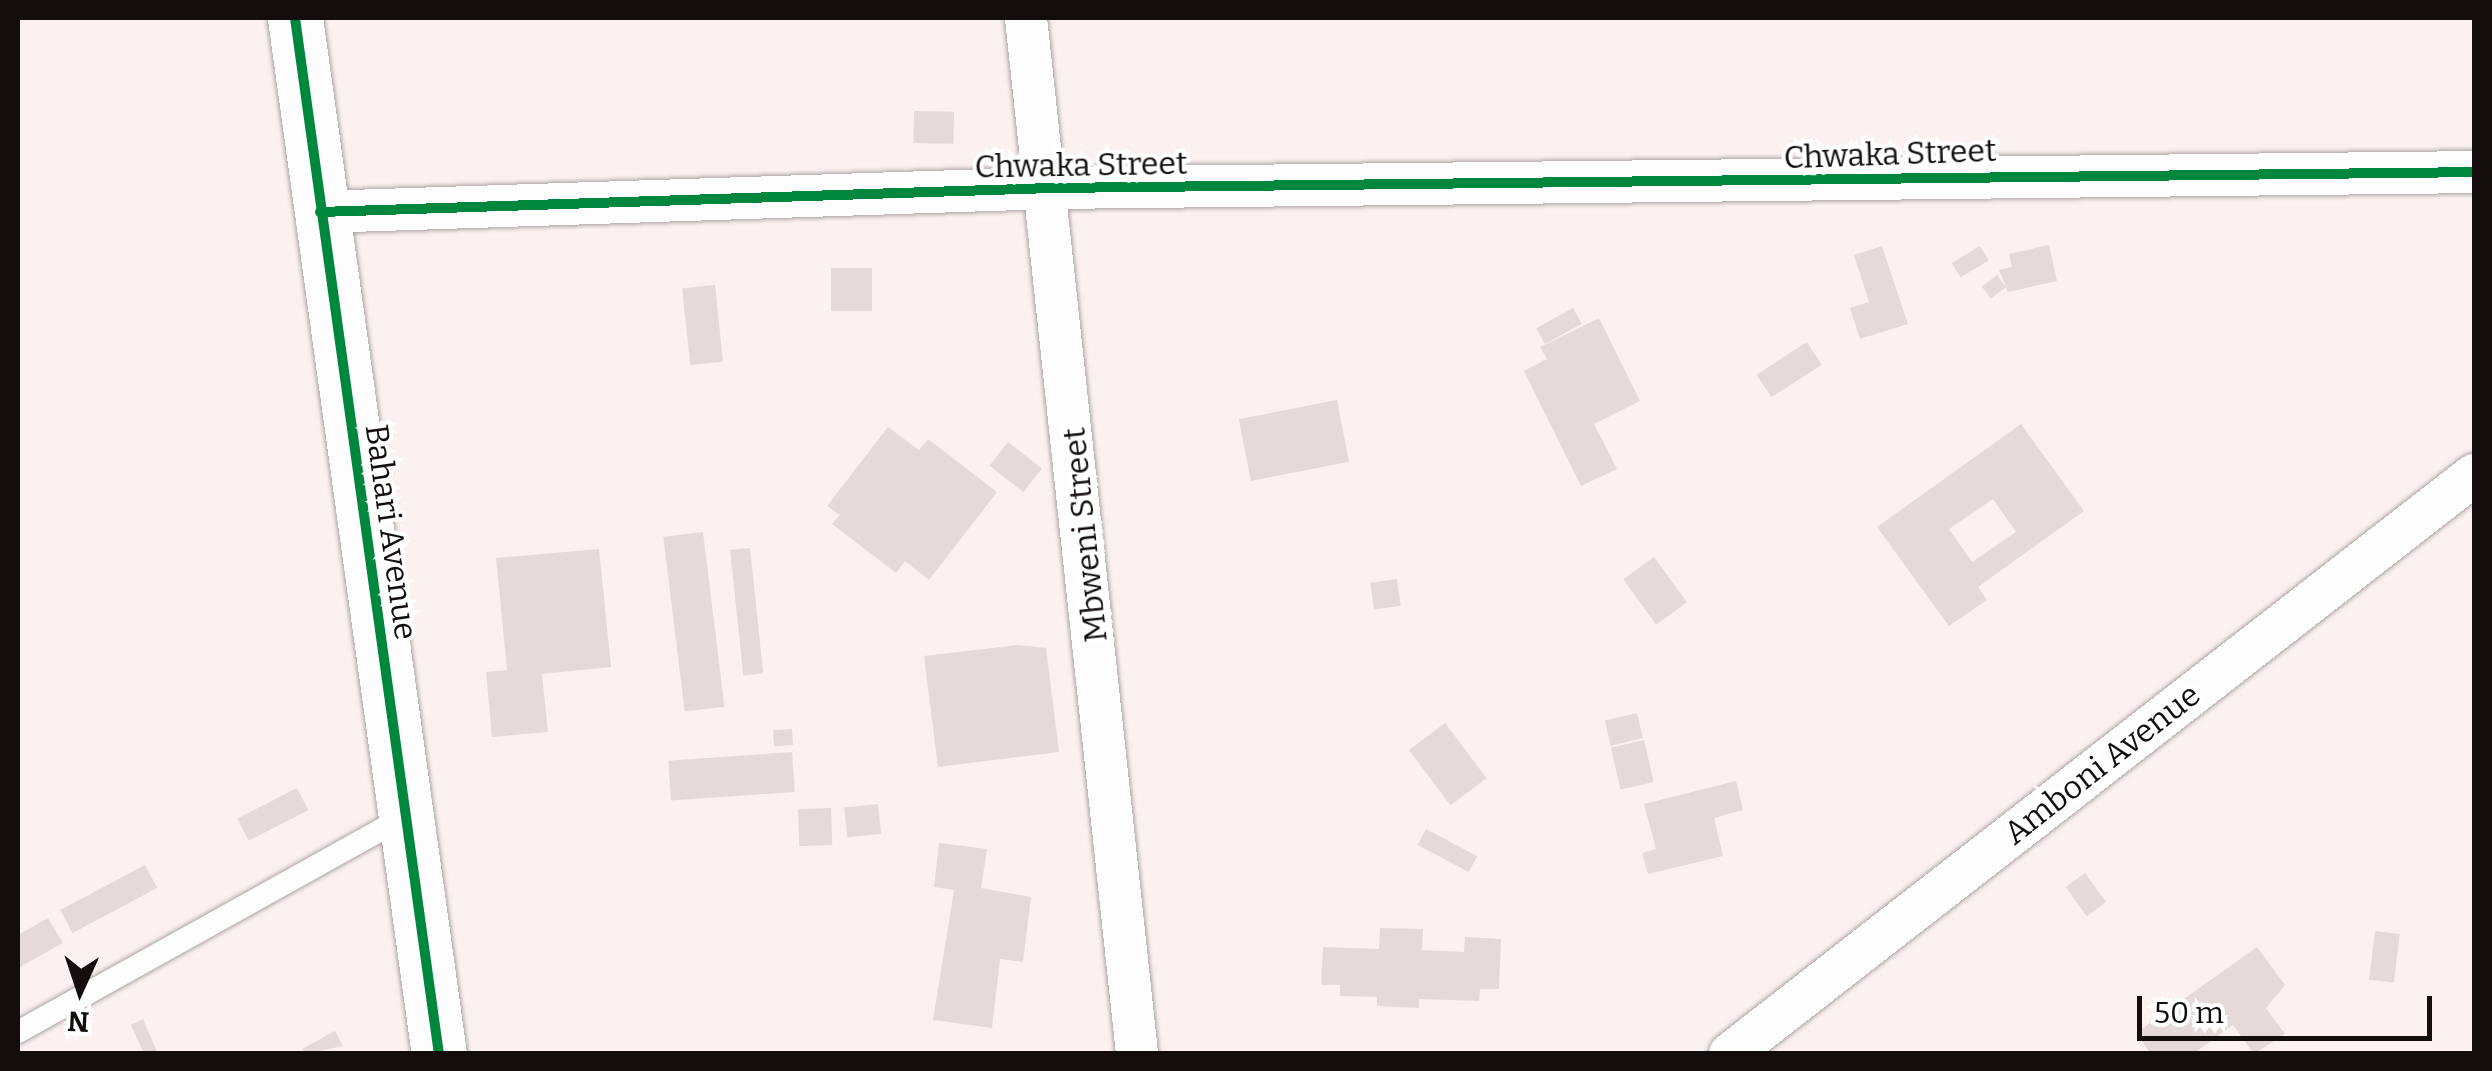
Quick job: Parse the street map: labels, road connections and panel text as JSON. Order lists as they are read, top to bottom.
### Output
{
  "streets": {
    "street": [
      "Chwaka Street",
      "Bahari Avenue",
      "Mbweni Street",
      "Amboni Avenue"
    ]
  },
  "crossings": [
    ["Chwaka Street", "Bahari Avenue"],
    ["Chwaka Street", "Mbweni Street"]
  ],
  "scale_bar": "50 m",
  "north": "bottom"
}
